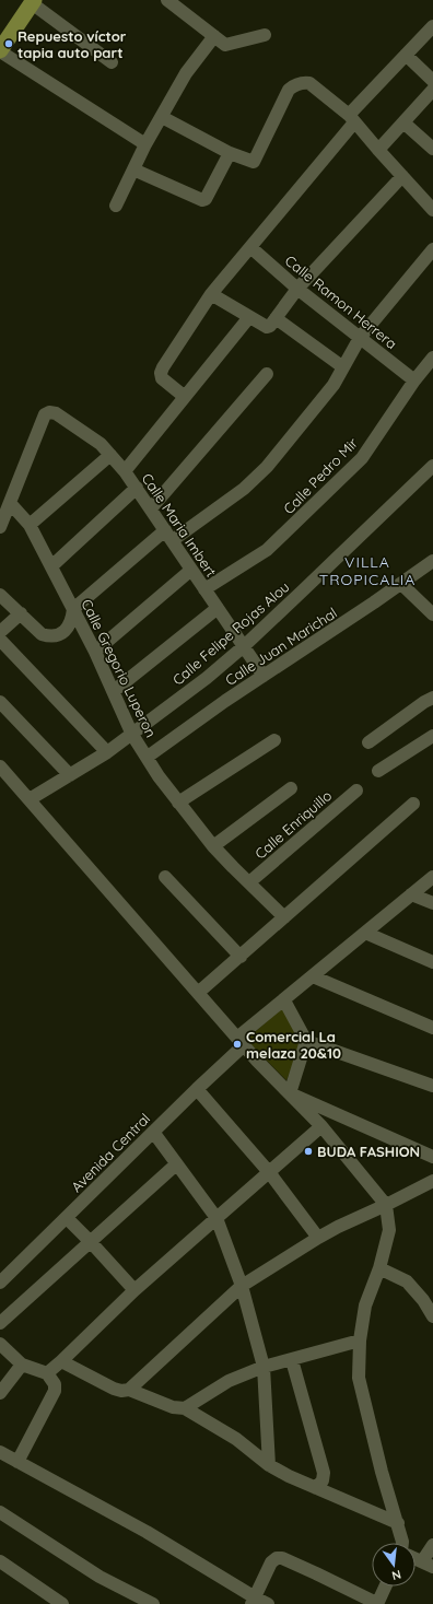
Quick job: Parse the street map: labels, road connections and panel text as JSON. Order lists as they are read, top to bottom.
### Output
{
  "streets": {
    "street": [
      "Calle Ramon Herrera",
      "Calle Pedro Mir",
      "Calle Maria Imbert",
      "Calle Felipe Rojas Alou",
      "Calle Juan Marichal",
      "Calle Gregorio Luperon",
      "Calle Enriquillo",
      "Avenida Central"
    ]
  },
  "crossings": [
    ["Calle Ramon Herrera", "Calle Pedro Mir"],
    ["Calle Pedro Mir", "Calle Maria Imbert"],
    ["Calle Maria Imbert", "Calle Felipe Rojas Alou"],
    ["Calle Maria Imbert", "Calle Juan Marichal"],
    ["Calle Maria Imbert", "Calle Gregorio Luperon"],
    ["Calle Felipe Rojas Alou", "Calle Gregorio Luperon"],
    ["Calle Juan Marichal", "Calle Gregorio Luperon"],
    ["Calle Gregorio Luperon", "Calle Enriquillo"]
  ],
  "districts": ["VILLA TROPICALIA"],
  "places": ["Repuesto víctor tapia auto part", "Comercial La melaza 20&10", "BUDA FASHION"],
  "north": "bottom"
}
